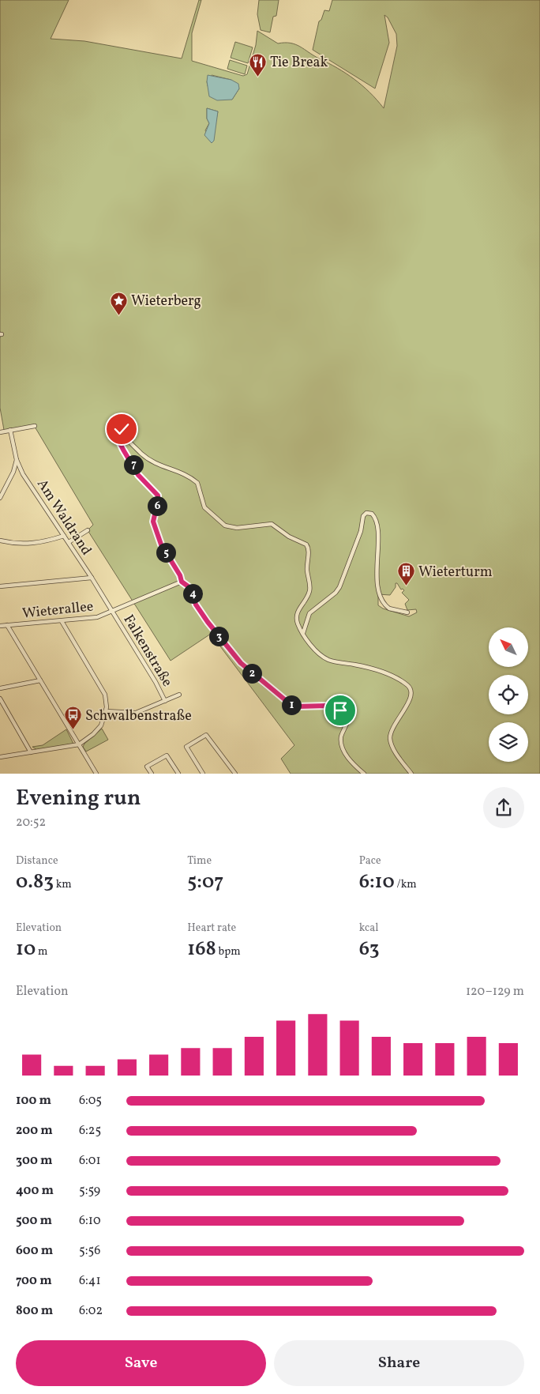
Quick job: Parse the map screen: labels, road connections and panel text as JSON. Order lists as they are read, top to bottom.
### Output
{
  "streets": {
    "street": ["Am Waldrand", "Wieterallee", "Falkenstraße"]
  },
  "crossings": [
    ["Am Waldrand", "Wieterallee"],
    ["Am Waldrand", "Falkenstraße"],
    ["Wieterallee", "Falkenstraße"]
  ],
  "places": {
    "restaurant": ["Tie Break"],
    "place": ["Wieterberg"],
    "building": ["Wieterturm"],
    "bus stop": ["Schwalbenstraße"]
  },
  "north": "top left",
  "page": {
    "pins": [
      "7",
      "6",
      "5",
      "4",
      "3",
      "2",
      "1"
    ],
    "heading": ["Evening run", "20:52"],
    "stats": [
      ["Distance", "0.83 km"],
      ["Time", "5:07"],
      ["Pace", "6:10 /km"],
      ["Elevation", "10 m"],
      ["Heart rate", "168 bpm"],
      ["kcal", "63"]
    ],
    "chart": ["Elevation", "120–129 m"],
    "list": [
      {
        "name": "100 m",
        "note": "6:05"
      },
      {
        "name": "200 m",
        "note": "6:25"
      },
      {
        "name": "300 m",
        "note": "6:01"
      },
      {
        "name": "400 m",
        "note": "5:59"
      },
      {
        "name": "500 m",
        "note": "6:10"
      },
      {
        "name": "600 m",
        "note": "5:56"
      },
      {
        "name": "700 m",
        "note": "6:41"
      },
      {
        "name": "800 m",
        "note": "6:02"
      }
    ],
    "buttons": ["Save", "Share"]
  }
}
